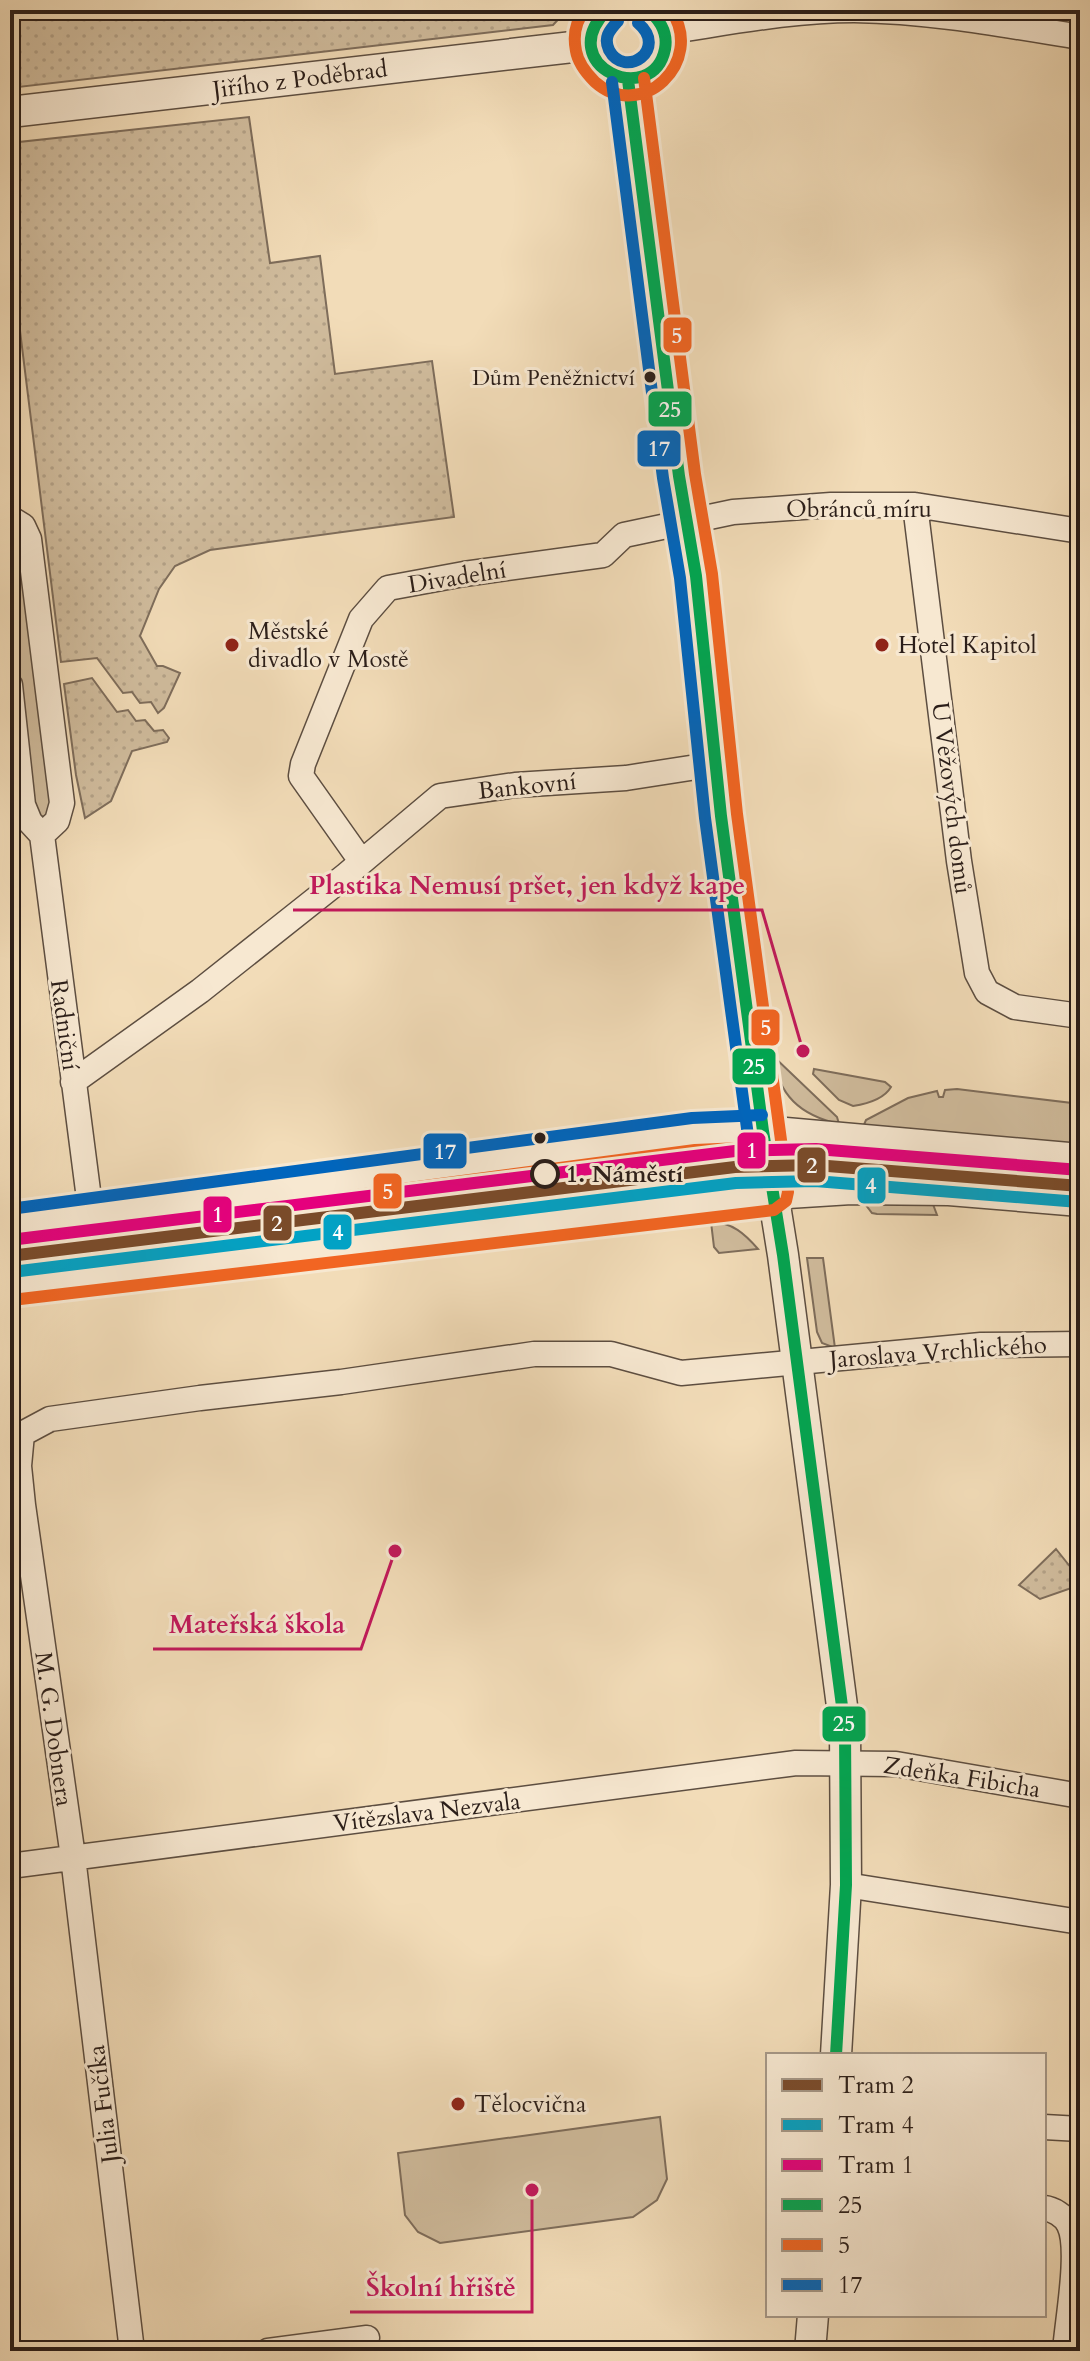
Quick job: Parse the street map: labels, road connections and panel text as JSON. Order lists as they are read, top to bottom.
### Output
{
  "streets": {
    "street": [
      "Jiřího z Poděbrad",
      "Obránců míru",
      "Divadelní",
      "Bankovní",
      "U Věžových domů",
      "Radniční",
      "Jaroslava Vrchlického",
      "M. G. Dobnera",
      "Zdeňka Fibicha",
      "Vítězslava Nezvala",
      "Julia Fučíka"
    ]
  },
  "crossings": [
    ["Obránců míru", "Divadelní"],
    ["Obránců míru", "U Věžových domů"],
    ["Divadelní", "Bankovní"],
    ["Jaroslava Vrchlického", "M. G. Dobnera"],
    ["M. G. Dobnera", "Vítězslava Nezvala"],
    ["M. G. Dobnera", "Julia Fučíka"],
    ["Zdeňka Fibicha", "Vítězslava Nezvala"],
    ["Vítězslava Nezvala", "Julia Fučíka"]
  ],
  "places": [
    "Dům Peněžnictví",
    "Městské divadlo v Mostě",
    "Hotel Kapitol",
    "Plastika Nemusí pršet, jen když kape",
    "1. Náměstí",
    "Mateřská škola",
    "Tělocvična",
    "Školní hřiště"
  ],
  "lines": [
    "transit line 25",
    "transit line 5",
    "transit line 17",
    "tram line 1",
    "tram line 2",
    "tram line 4"
  ],
  "legend": [
    "Tram 2",
    "Tram 4",
    "Tram 1",
    "25",
    "5",
    "17"
  ]
}
